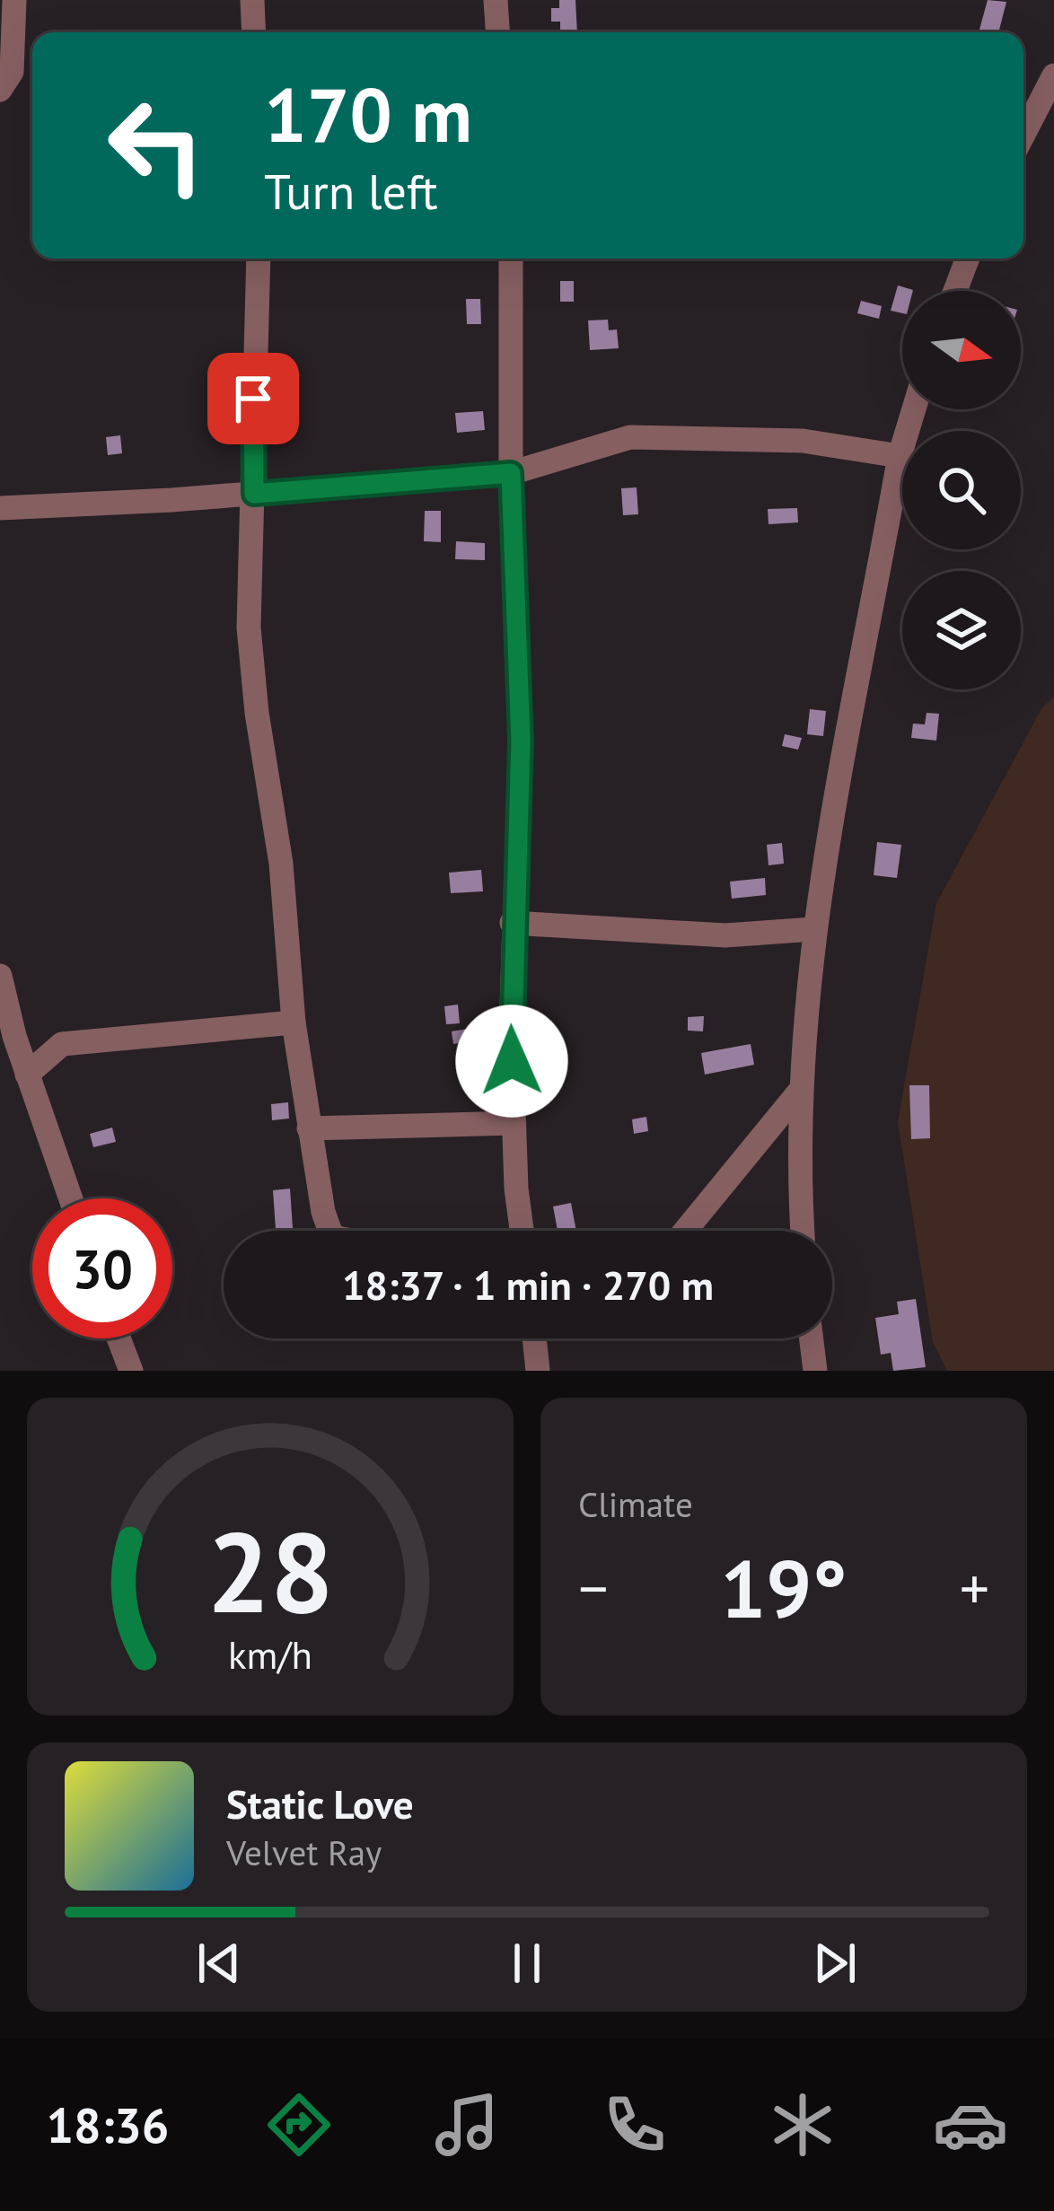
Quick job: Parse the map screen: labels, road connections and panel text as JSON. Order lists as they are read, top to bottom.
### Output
{
  "north": "right",
  "page": {
    "turn": ["170 m", "Turn left"],
    "limit": "30",
    "trip": "18:37 · 1 min · 270 m",
    "tile": "Climate",
    "heat": ["−", "19°", "+"],
    "song": ["Static Love", "Velvet Ray"],
    "tabs": "18:36",
    "gauge": ["28", "km/h"]
  }
}
